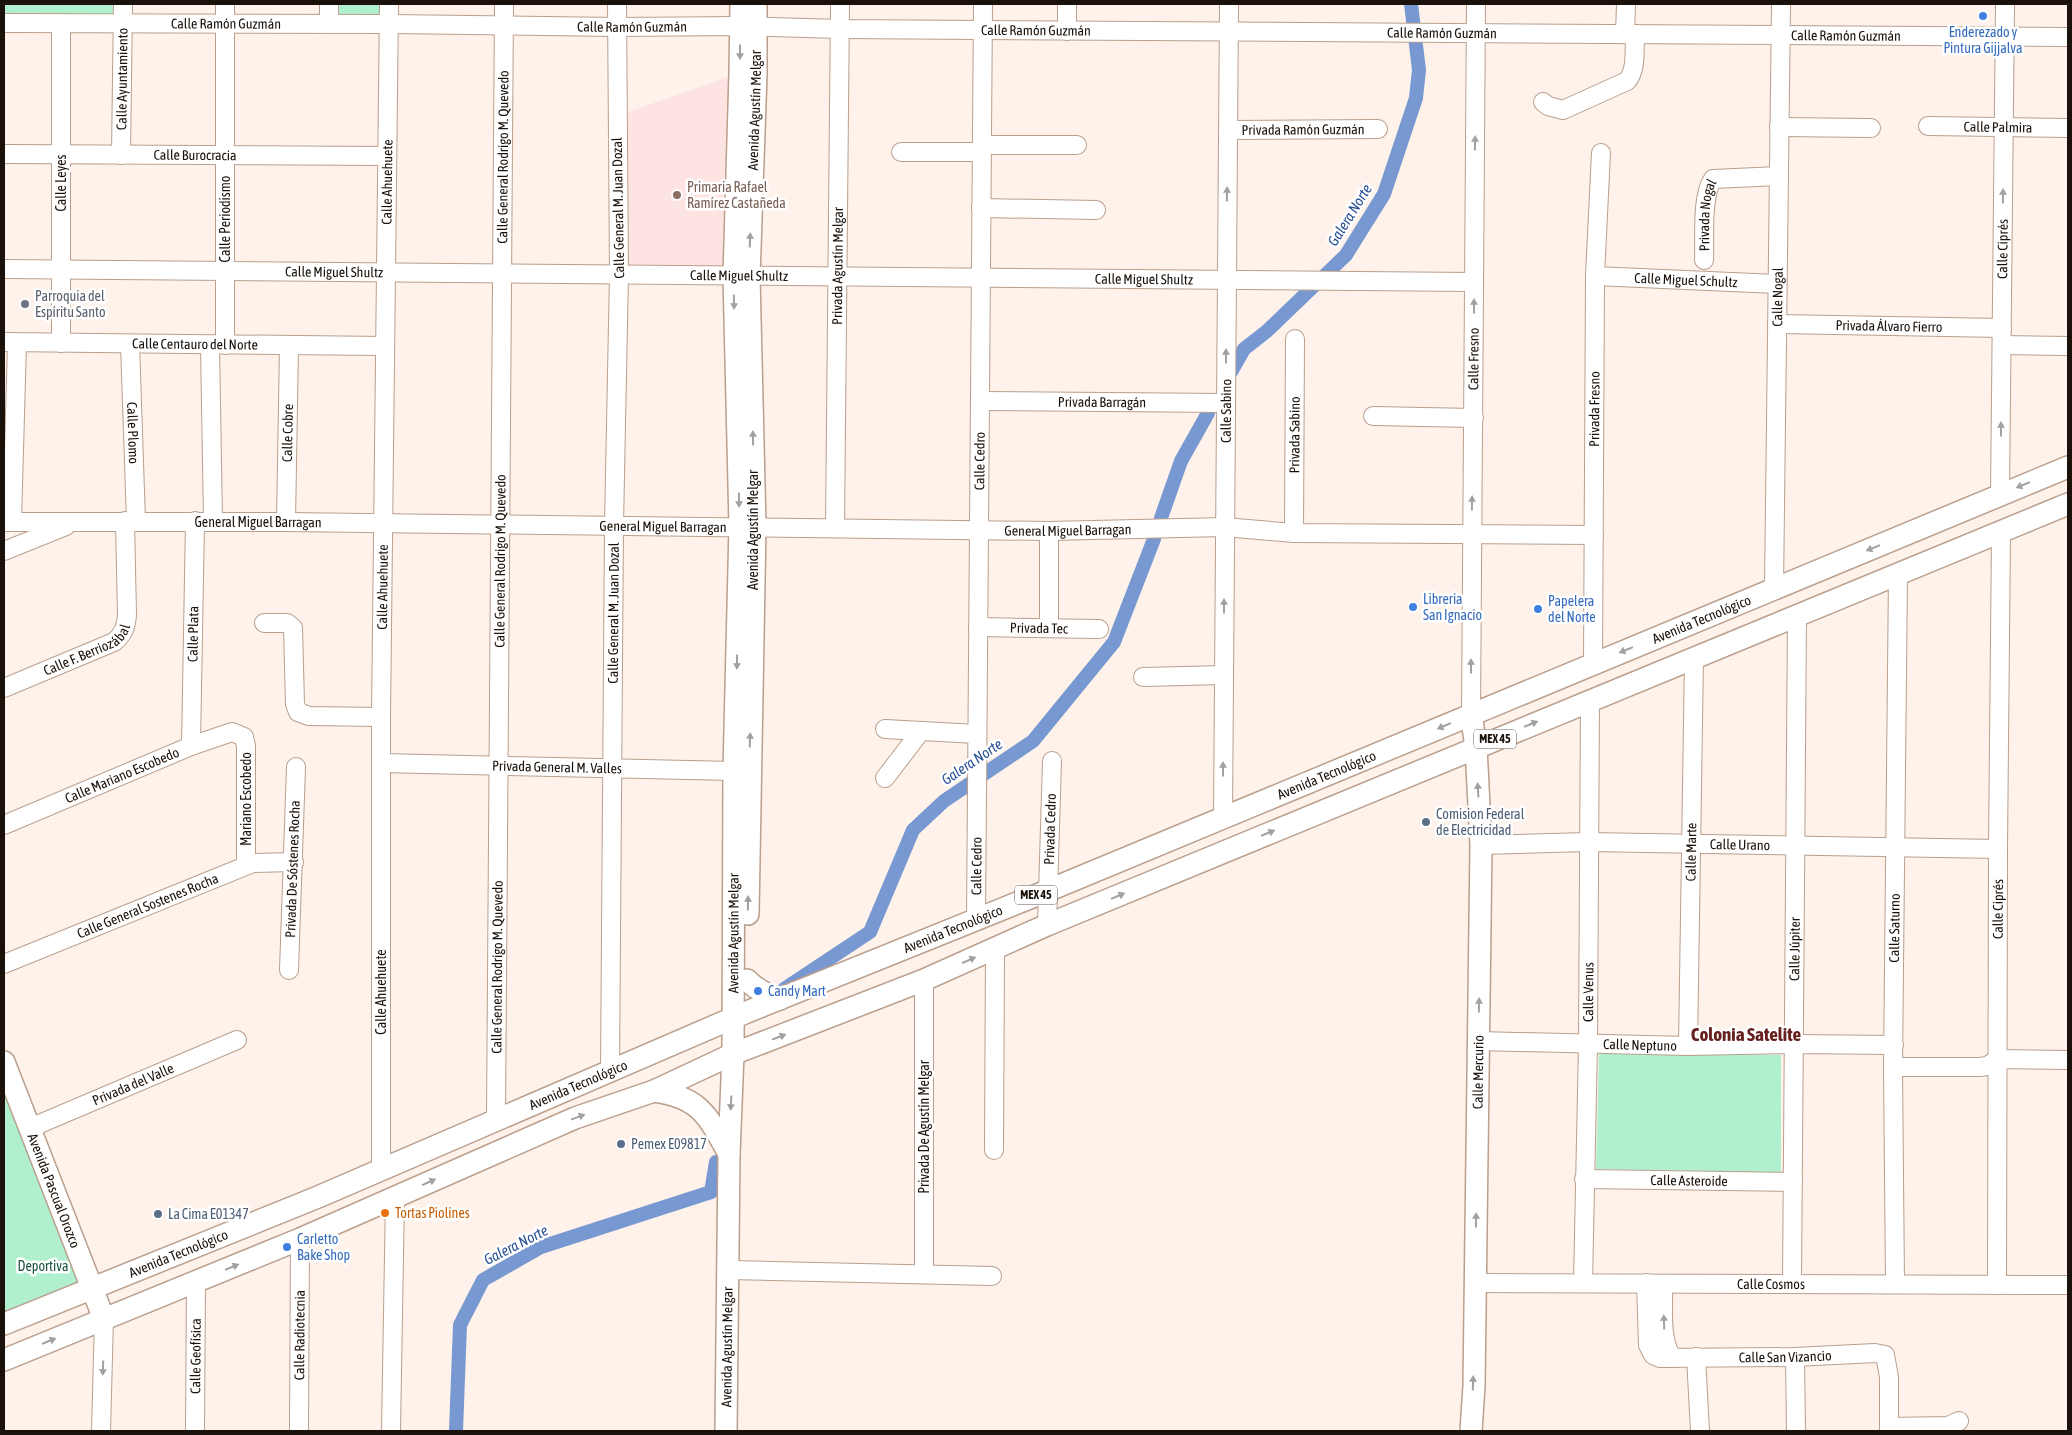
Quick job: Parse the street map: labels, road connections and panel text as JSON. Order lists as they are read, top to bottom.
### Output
{
  "streets": {
    "main road": [
      "Avenida Agustín Melgar",
      "Avenida Tecnológico",
      "MEX 45",
      "Calle Mercurio",
      "Avenida Pascual Orozco"
    ],
    "street": [
      "Calle Ramón Guzmán",
      "Calle Ayuntamiento",
      "Calle Palmira",
      "Privada Ramón Guzmán",
      "Calle Burocracia",
      "Calle General Rodrigo M. Quevedo",
      "Calle Ahuehuete",
      "Calle Leyes",
      "Calle General M. Juan Dozal",
      "Privada Nogal",
      "Calle Periodismo",
      "Calle Ciprés",
      "Privada Agustín Melgar",
      "Calle Miguel Shultz",
      "Calle Miguel Schultz",
      "Calle Nogal",
      "Privada Álvaro Fierro",
      "Calle Centauro del Norte",
      "Calle Fresno",
      "Privada Barragán",
      "Privada Fresno",
      "Calle Sabino",
      "Calle Plomo",
      "Calle Cobre",
      "Privada Sabino",
      "Calle Cedro",
      "General Miguel Barragan",
      "Privada Tec",
      "Calle Plata",
      "Calle F. Berriozábal",
      "Privada General M. Valles",
      "Calle Mariano Escobedo",
      "Mariano Escobedo",
      "Privada Cedro",
      "Calle Urano",
      "Calle Marte",
      "Privada De Sóstenes Rocha",
      "Calle General Sostenes Rocha",
      "Calle Saturno",
      "Calle Júpiter",
      "Calle Venus",
      "Calle Neptuno",
      "Privada del Valle",
      "Privada De Agustín Melgar",
      "Calle Asteroide",
      "Calle Cosmos",
      "Calle Radiotecnia",
      "Calle San Vizancio",
      "Calle Geofísica"
    ]
  },
  "crossings": [
    ["Calle Ramón Guzmán", "Calle Ayuntamiento"],
    ["Calle Ramón Guzmán", "Avenida Agustín Melgar"],
    ["Calle Ramón Guzmán", "Calle General Rodrigo M. Quevedo"],
    ["Calle Ramón Guzmán", "Calle Ahuehuete"],
    ["Calle Ramón Guzmán", "Calle Leyes"],
    ["Calle Ramón Guzmán", "Calle General M. Juan Dozal"],
    ["Calle Ramón Guzmán", "Calle Periodismo"],
    ["Calle Ramón Guzmán", "Calle Ciprés"],
    ["Calle Ramón Guzmán", "Privada Agustín Melgar"],
    ["Calle Ramón Guzmán", "Calle Nogal"],
    ["Calle Ramón Guzmán", "Calle Fresno"],
    ["Calle Ramón Guzmán", "Calle Sabino"],
    ["Calle Ramón Guzmán", "Calle Cedro"],
    ["Calle Ayuntamiento", "Calle Burocracia"],
    ["Avenida Agustín Melgar", "Calle Miguel Shultz"],
    ["Avenida Agustín Melgar", "General Miguel Barragan"],
    ["Avenida Agustín Melgar", "Avenida Tecnológico"],
    ["Avenida Agustín Melgar", "Privada General M. Valles"],
    ["Calle Palmira", "Calle Ciprés"],
    ["Privada Ramón Guzmán", "Calle Sabino"],
    ["Calle Burocracia", "Calle Ahuehuete"],
    ["Calle Burocracia", "Calle Leyes"],
    ["Calle Burocracia", "Calle Periodismo"],
    ["Calle General Rodrigo M. Quevedo", "Calle Miguel Shultz"],
    ["Calle General Rodrigo M. Quevedo", "General Miguel Barragan"],
    ["Calle General Rodrigo M. Quevedo", "Avenida Tecnológico"],
    ["Calle General Rodrigo M. Quevedo", "Privada General M. Valles"],
    ["Calle Ahuehuete", "Calle Miguel Shultz"],
    ["Calle Ahuehuete", "Calle Centauro del Norte"],
    ["Calle Ahuehuete", "General Miguel Barragan"],
    ["Calle Ahuehuete", "Avenida Tecnológico"],
    ["Calle Ahuehuete", "Privada General M. Valles"],
    ["Calle Leyes", "Calle Miguel Shultz"],
    ["Calle Leyes", "Calle Centauro del Norte"],
    ["Calle General M. Juan Dozal", "Calle Miguel Shultz"],
    ["Calle General M. Juan Dozal", "General Miguel Barragan"],
    ["Calle General M. Juan Dozal", "Avenida Tecnológico"],
    ["Calle General M. Juan Dozal", "Privada General M. Valles"],
    ["Privada Nogal", "Calle Nogal"],
    ["Calle Periodismo", "Calle Miguel Shultz"],
    ["Calle Periodismo", "Calle Centauro del Norte"],
    ["Calle Periodismo", "Calle Plata"],
    ["Calle Ciprés", "Privada Álvaro Fierro"],
    ["Calle Ciprés", "Avenida Tecnológico"],
    ["Calle Ciprés", "Calle Urano"],
    ["Calle Ciprés", "Calle Cosmos"],
    ["Privada Agustín Melgar", "Calle Miguel Shultz"],
    ["Privada Agustín Melgar", "General Miguel Barragan"],
    ["Calle Miguel Shultz", "Calle Fresno"],
    ["Calle Miguel Shultz", "Calle Sabino"],
    ["Calle Miguel Shultz", "Calle Cedro"],
    ["Calle Miguel Schultz", "Calle Nogal"],
    ["Calle Miguel Schultz", "Privada Fresno"],
    ["Calle Nogal", "Privada Álvaro Fierro"],
    ["Calle Nogal", "Avenida Tecnológico"],
    ["Calle Centauro del Norte", "Calle Plomo"],
    ["Calle Centauro del Norte", "Calle Cobre"],
    ["Calle Centauro del Norte", "Calle Plata"],
    ["Calle Fresno", "General Miguel Barragan"],
    ["Calle Fresno", "Avenida Tecnológico"],
    ["Calle Fresno", "Calle Mercurio"],
    ["Privada Barragán", "Calle Sabino"],
    ["Privada Barragán", "Calle Cedro"],
    ["Privada Fresno", "General Miguel Barragan"],
    ["Privada Fresno", "Avenida Tecnológico"],
    ["Calle Sabino", "General Miguel Barragan"],
    ["Calle Sabino", "Avenida Tecnológico"],
    ["Calle Plomo", "General Miguel Barragan"],
    ["Calle Plomo", "Calle F. Berriozábal"],
    ["Calle Cobre", "General Miguel Barragan"],
    ["Privada Sabino", "General Miguel Barragan"],
    ["Calle Cedro", "General Miguel Barragan"],
    ["Calle Cedro", "Avenida Tecnológico"],
    ["Calle Cedro", "Privada Tec"],
    ["General Miguel Barragan", "Calle Plata"],
    ["General Miguel Barragan", "Calle F. Berriozábal"],
    ["Avenida Tecnológico", "Privada Cedro"],
    ["Avenida Tecnológico", "Calle Marte"],
    ["Avenida Tecnológico", "Calle Saturno"],
    ["Avenida Tecnológico", "Calle Júpiter"],
    ["Avenida Tecnológico", "Calle Venus"],
    ["Avenida Tecnológico", "Calle Mercurio"],
    ["Avenida Tecnológico", "Privada De Agustín Melgar"],
    ["Avenida Tecnológico", "Avenida Pascual Orozco"],
    ["Avenida Tecnológico", "Calle Radiotecnia"],
    ["Avenida Tecnológico", "Calle Geofísica"],
    ["Calle Plata", "Calle Mariano Escobedo"],
    ["Calle Mariano Escobedo", "Mariano Escobedo"],
    ["Mariano Escobedo", "Calle General Sostenes Rocha"],
    ["Calle Urano", "Calle Marte"],
    ["Calle Urano", "Calle Saturno"],
    ["Calle Urano", "Calle Júpiter"],
    ["Calle Urano", "Calle Venus"],
    ["Calle Urano", "Calle Mercurio"],
    ["Calle Marte", "Calle Neptuno"],
    ["Privada De Sóstenes Rocha", "Calle General Sostenes Rocha"],
    ["Calle Saturno", "Calle Neptuno"],
    ["Calle Saturno", "Calle Cosmos"],
    ["Calle Júpiter", "Calle Neptuno"],
    ["Calle Júpiter", "Calle Asteroide"],
    ["Calle Júpiter", "Calle Cosmos"],
    ["Calle Venus", "Calle Neptuno"],
    ["Calle Venus", "Calle Asteroide"],
    ["Calle Venus", "Calle Cosmos"],
    ["Calle Neptuno", "Calle Mercurio"],
    ["Calle Mercurio", "Calle Cosmos"],
    ["Privada del Valle", "Avenida Pascual Orozco"],
    ["Calle Cosmos", "Calle San Vizancio"]
  ],
  "one_way": ["Calle Fresno", "Calle Sabino", "Calle Mercurio"],
  "districts": ["Colonia Satelite"],
  "water": ["Galera Norte"],
  "parks": ["Deportiva"],
  "places": [
    "Enderezado y Pintura Gijjalva",
    "Primaria Rafael Ramírez Castañeda",
    "Parroquia del Espíritu Santo",
    "Libreria San Ignacio",
    "Papelera del Norte",
    "Comision Federal de Electricidad",
    "Candy Mart",
    "Pemex E09817",
    "Tortas Piolines",
    "La Cima E01347",
    "Carletto Bake Shop"
  ]
}
